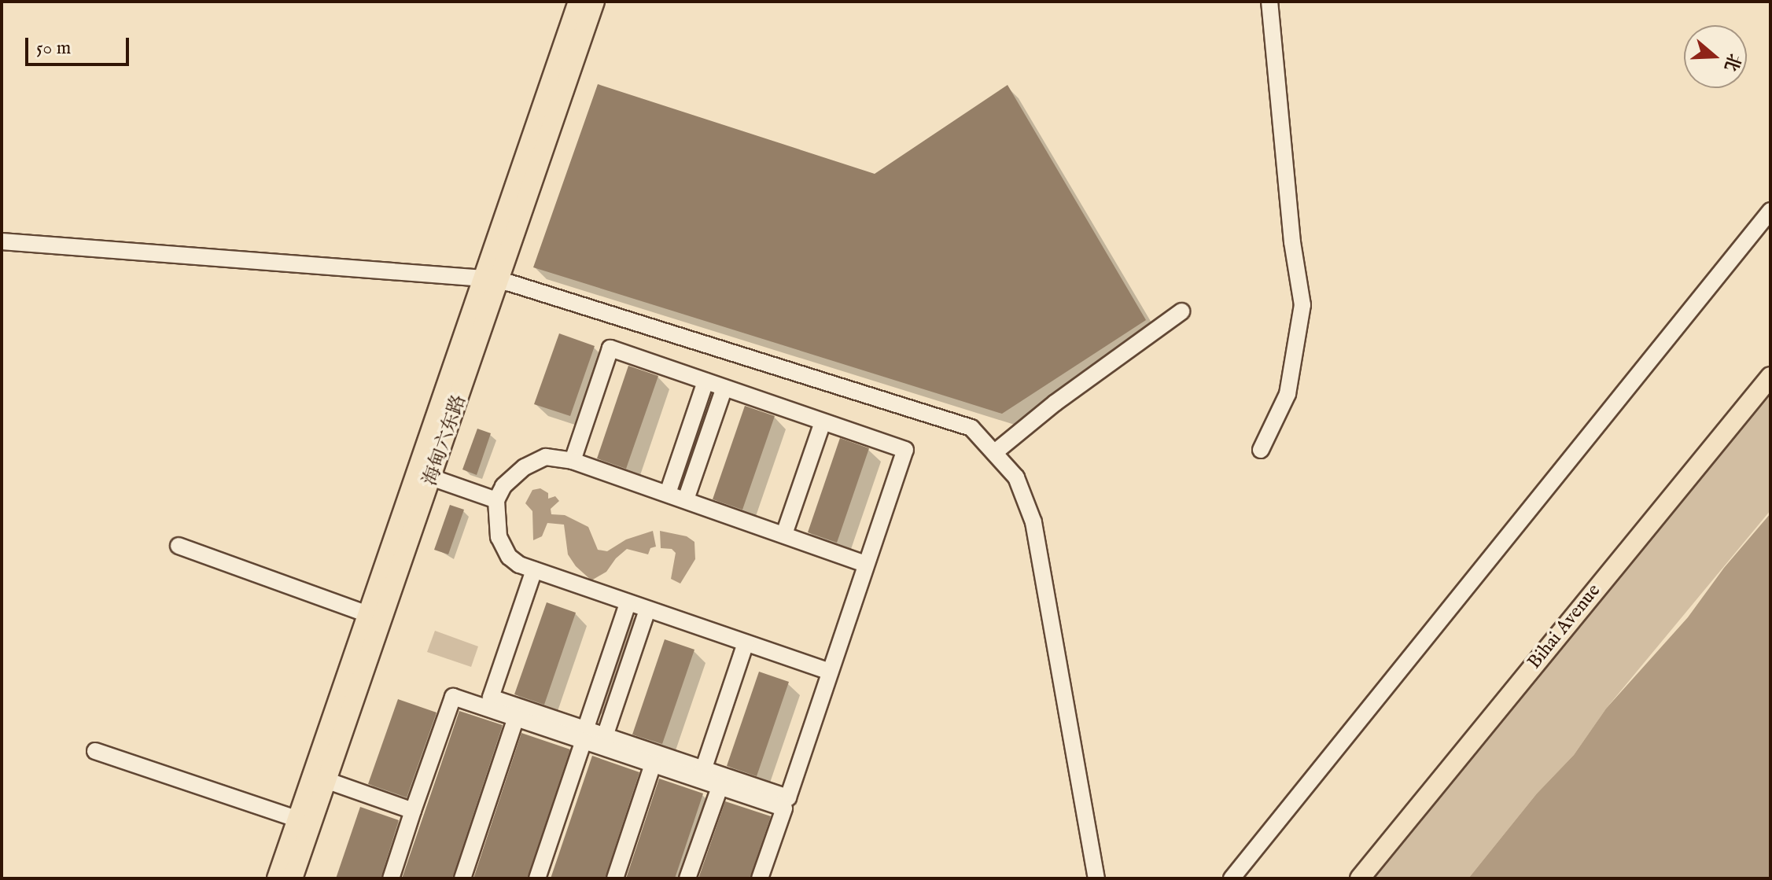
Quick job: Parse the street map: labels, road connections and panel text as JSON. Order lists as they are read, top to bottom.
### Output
{
  "streets": {
    "main road": ["海甸六东路", "Bihai Avenue"]
  },
  "scale_bar": "50 m",
  "north": "right"
}
